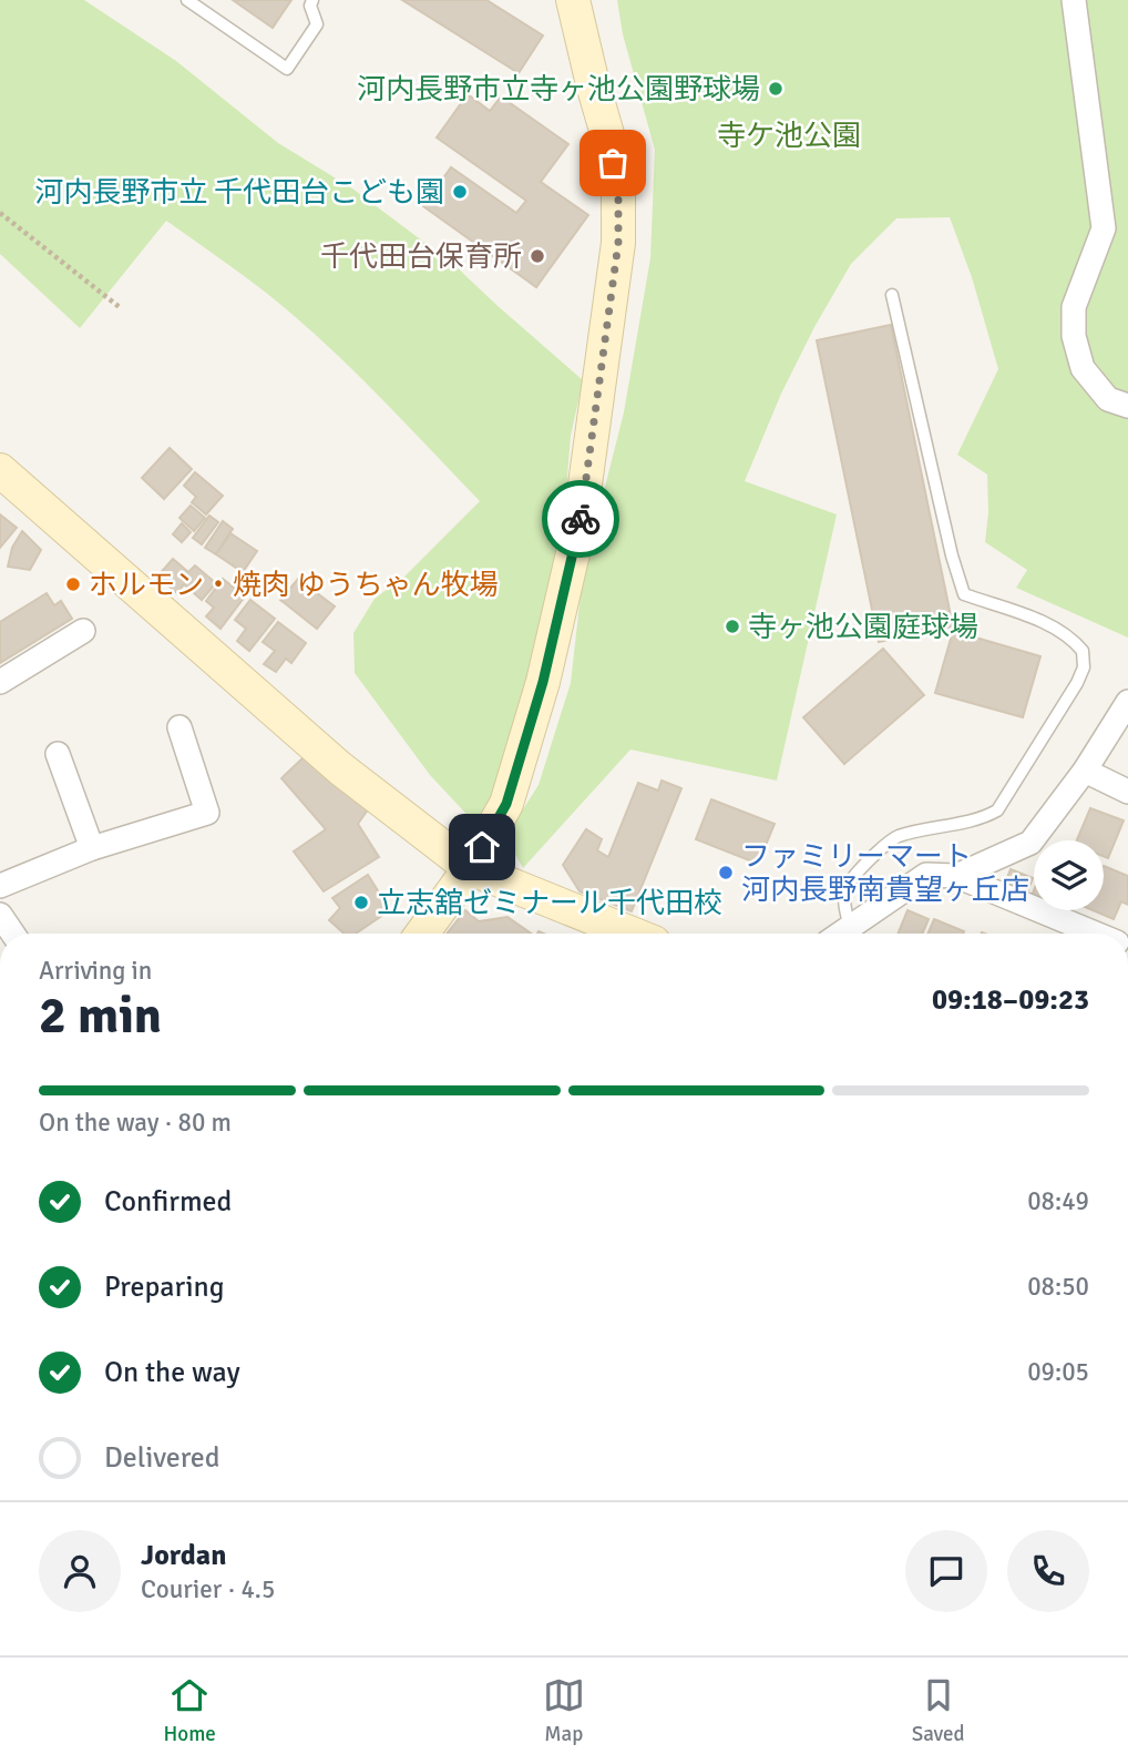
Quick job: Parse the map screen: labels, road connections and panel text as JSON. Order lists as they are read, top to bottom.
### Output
{
  "parks": ["寺ケ池公園"],
  "places": [
    "河内長野市立寺ヶ池公園野球場",
    "河内長野市立 千代田台こども園",
    "千代田台保育所",
    "ホルモン・焼肉 ゆうちゃん牧場",
    "寺ヶ池公園庭球場",
    "ファミリーマート 河内長野南貴望ヶ丘店",
    "立志舘ゼミナール千代田校"
  ],
  "page": {
    "heading": ["2 min", "Arriving in", "09:18–09:23"],
    "panel": ["Jordan", "Courier · 4.5"],
    "bar": "On the way · 80 m",
    "list": [
      ["Confirmed", "08:49"],
      ["Preparing", "08:50"],
      ["On the way", "09:05"],
      "Delivered"
    ],
    "tabs": ["Home", "Map", "Saved"]
  }
}
